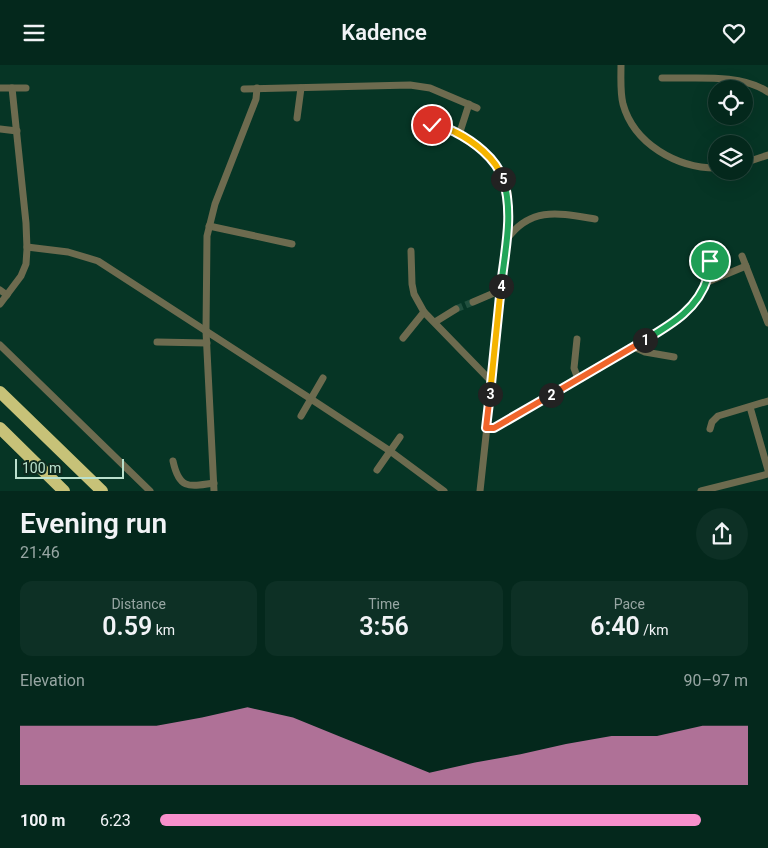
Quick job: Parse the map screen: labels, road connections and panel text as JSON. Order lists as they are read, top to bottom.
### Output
{
  "scale_bar": "100 m",
  "page": {
    "header": "Kadence",
    "pins": [
      "5",
      "4",
      "1",
      "3",
      "2"
    ],
    "scale": "100 m",
    "heading": ["Evening run", "21:46"],
    "stats": [
      ["Distance", "0.59 km"],
      ["Time", "3:56"],
      ["Pace", "6:40 /km"]
    ],
    "chart": ["Elevation", "90–97 m"],
    "list": [
      {
        "name": "100 m",
        "note": "6:23"
      }
    ]
  }
}
